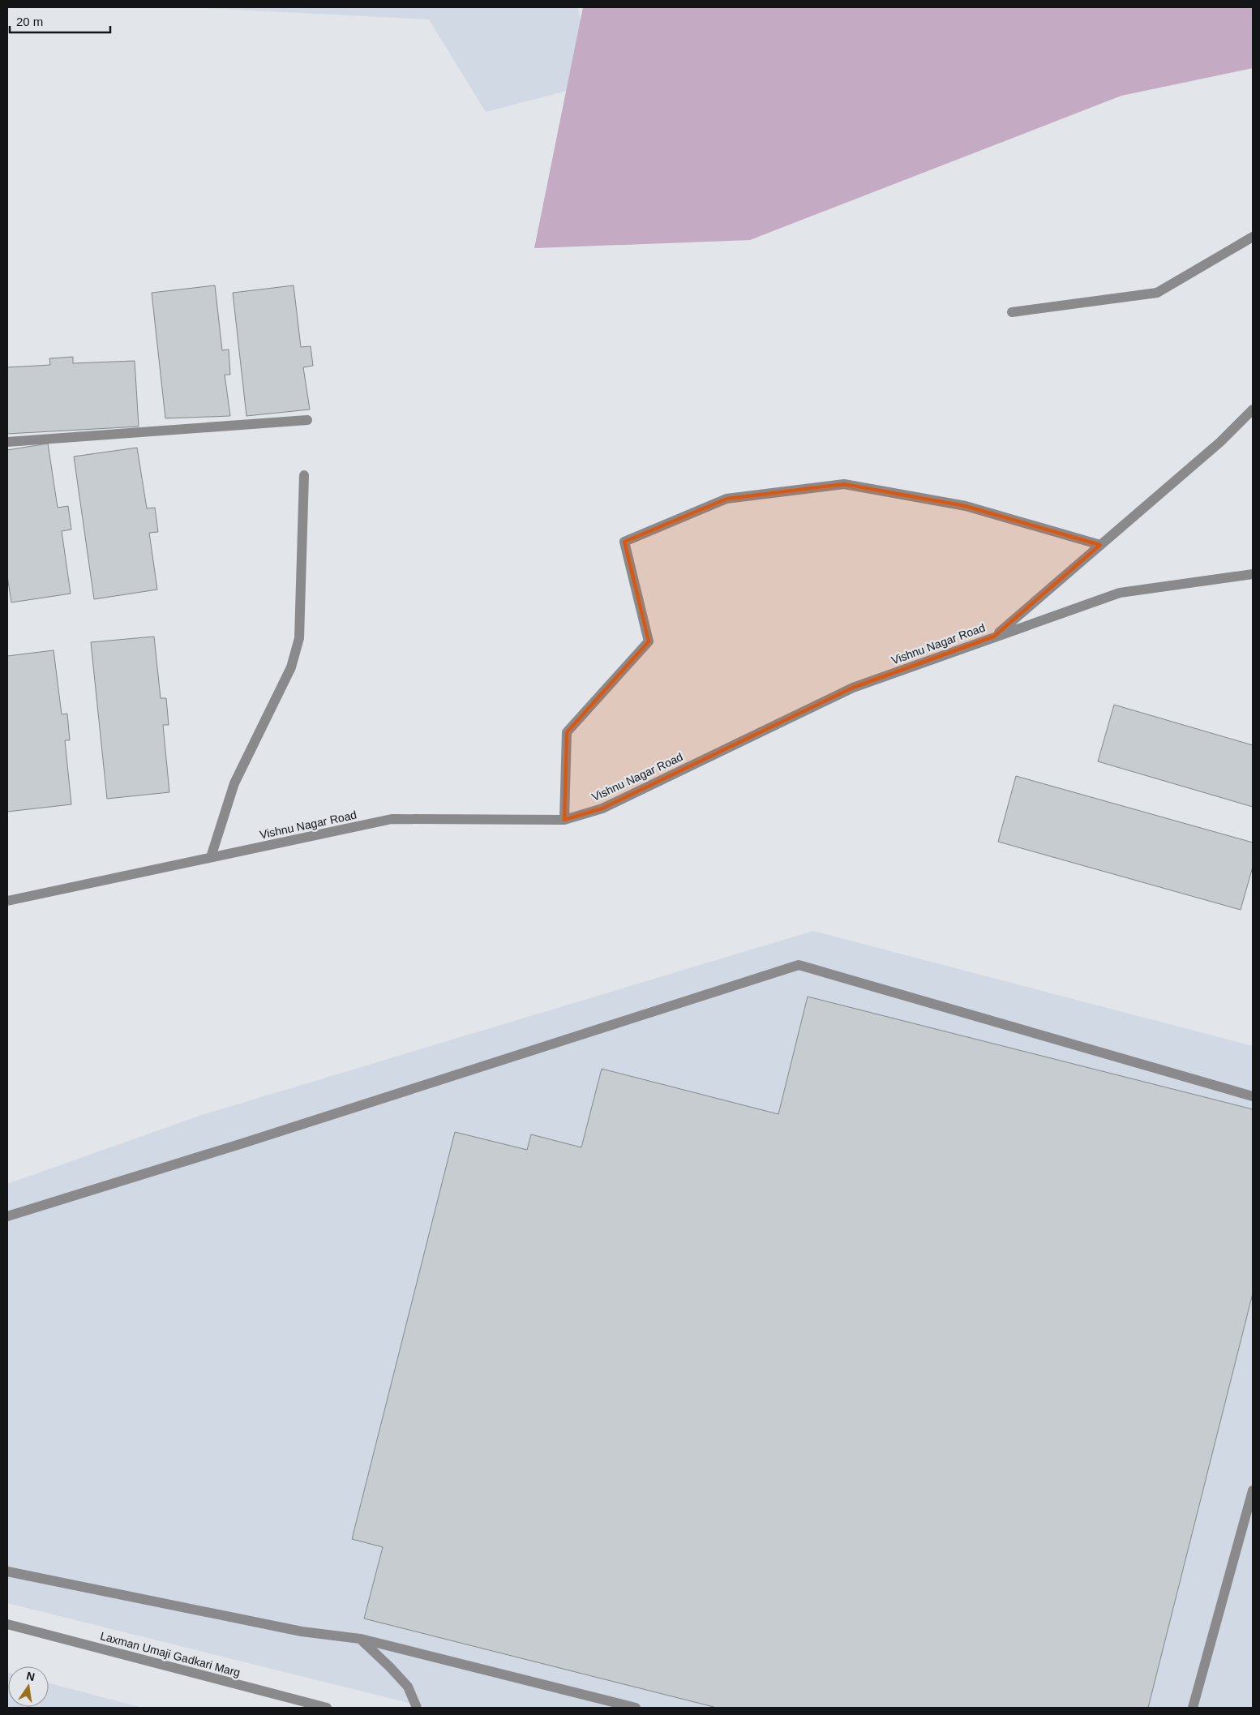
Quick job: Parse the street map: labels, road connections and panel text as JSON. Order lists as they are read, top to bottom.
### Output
{
  "streets": {
    "street": ["Vishnu Nagar Road", "Laxman Umaji Gadkari Marg"]
  },
  "scale_bar": "20 m",
  "north": "top"
}
